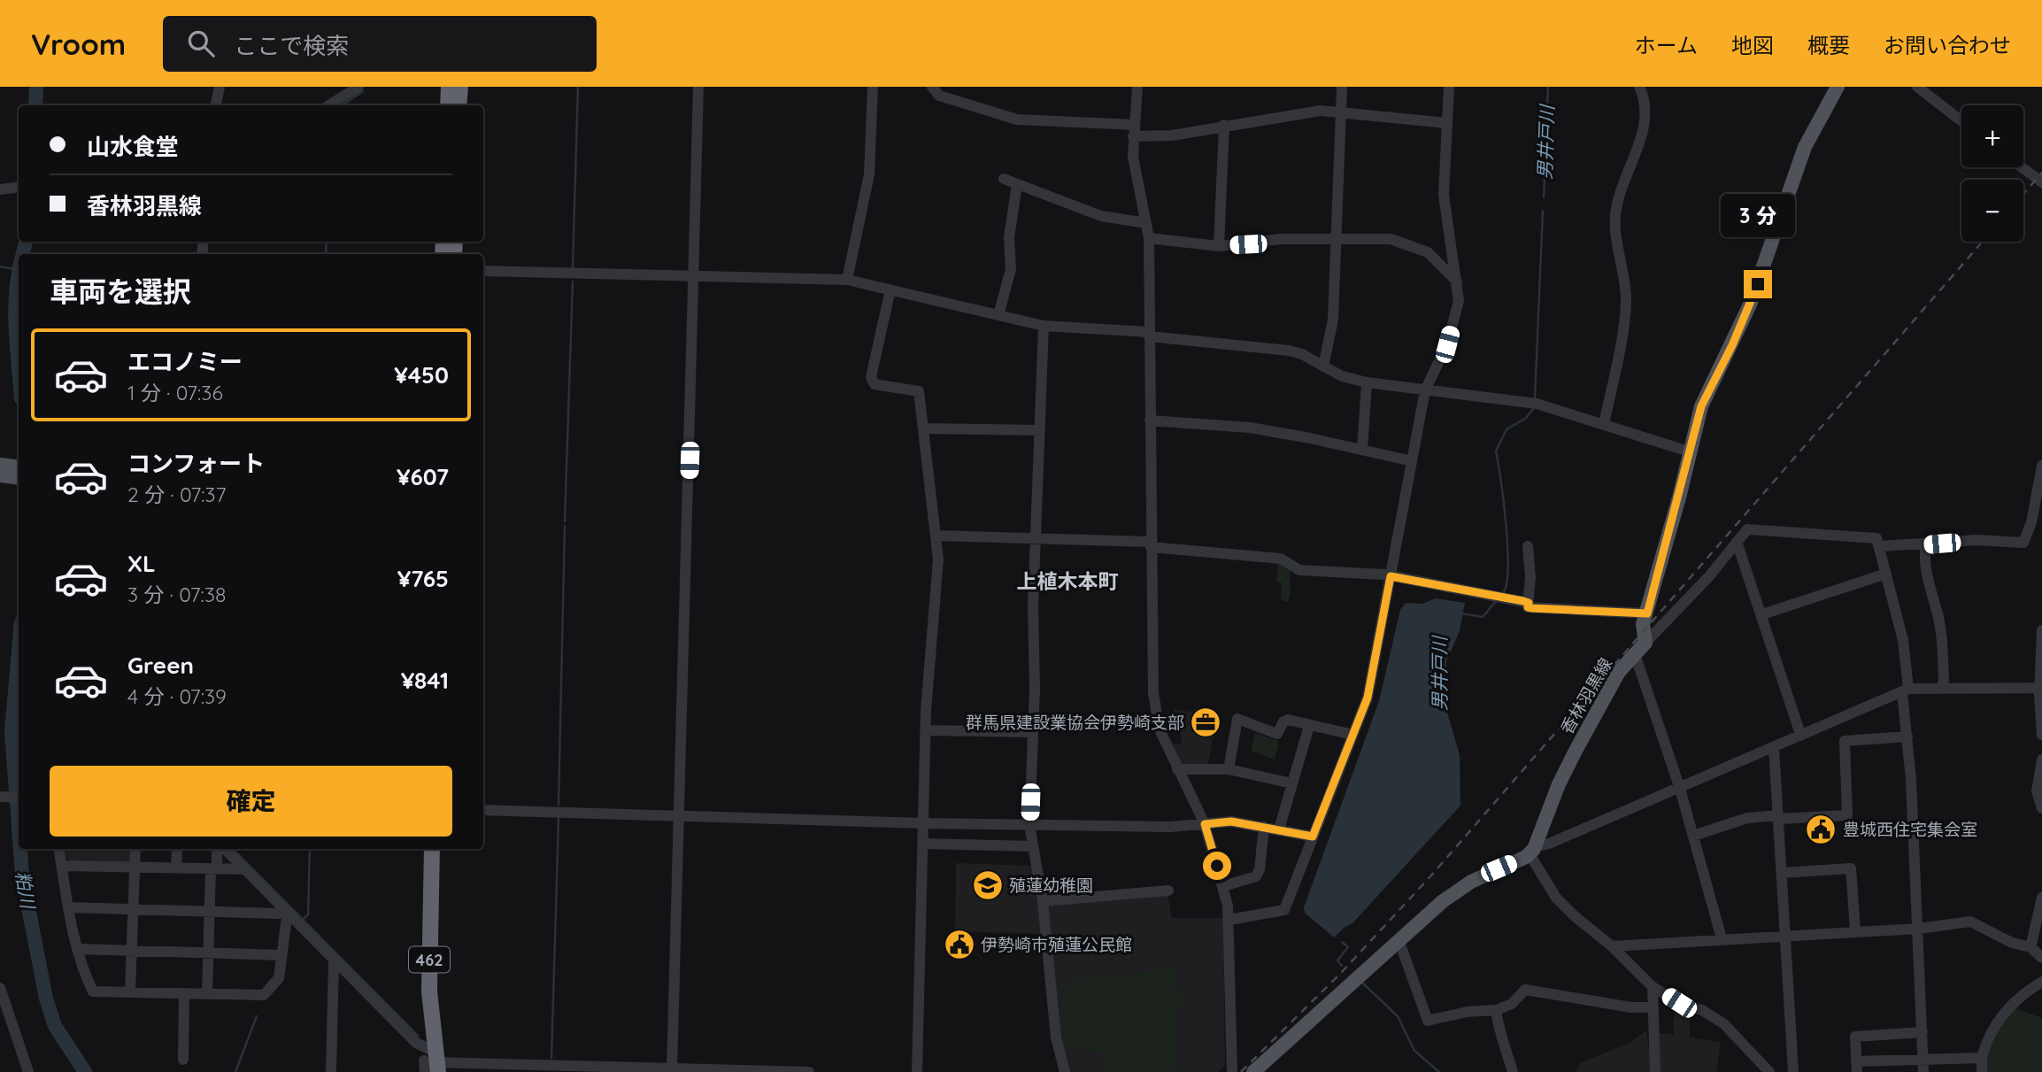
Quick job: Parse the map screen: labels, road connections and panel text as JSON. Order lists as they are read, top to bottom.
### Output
{
  "streets": {
    "highway": ["462"],
    "main road": ["香林羽黒線"]
  },
  "districts": ["上植木本町"],
  "water": ["男井戸川", "粕川"],
  "places": {
    "office": ["群馬県建設業協会伊勢崎支部"],
    "public building": ["豊城西住宅集会室", "伊勢崎市殖蓮公民館"],
    "school or university": ["殖蓮幼稚園"]
  },
  "page": {
    "header": "Vroom",
    "search": "ここで検索",
    "nav": [
      "ホーム",
      "地図",
      "概要",
      "お問い合わせ"
    ],
    "map_buttons": ["+", "−"],
    "banner": ["山水食堂", "香林羽黒線"],
    "bubble": "3 分",
    "heading": "車両を選択",
    "list": [
      {
        "name": "エコノミー",
        "note": "1 分 · 07:36",
        "value": "¥450"
      },
      {
        "name": "コンフォート",
        "note": "2 分 · 07:37",
        "value": "¥607"
      },
      {
        "name": "XL",
        "note": "3 分 · 07:38",
        "value": "¥765"
      },
      {
        "name": "Green",
        "note": "4 分 · 07:39",
        "value": "¥841"
      }
    ],
    "buttons": "確定"
  }
}
